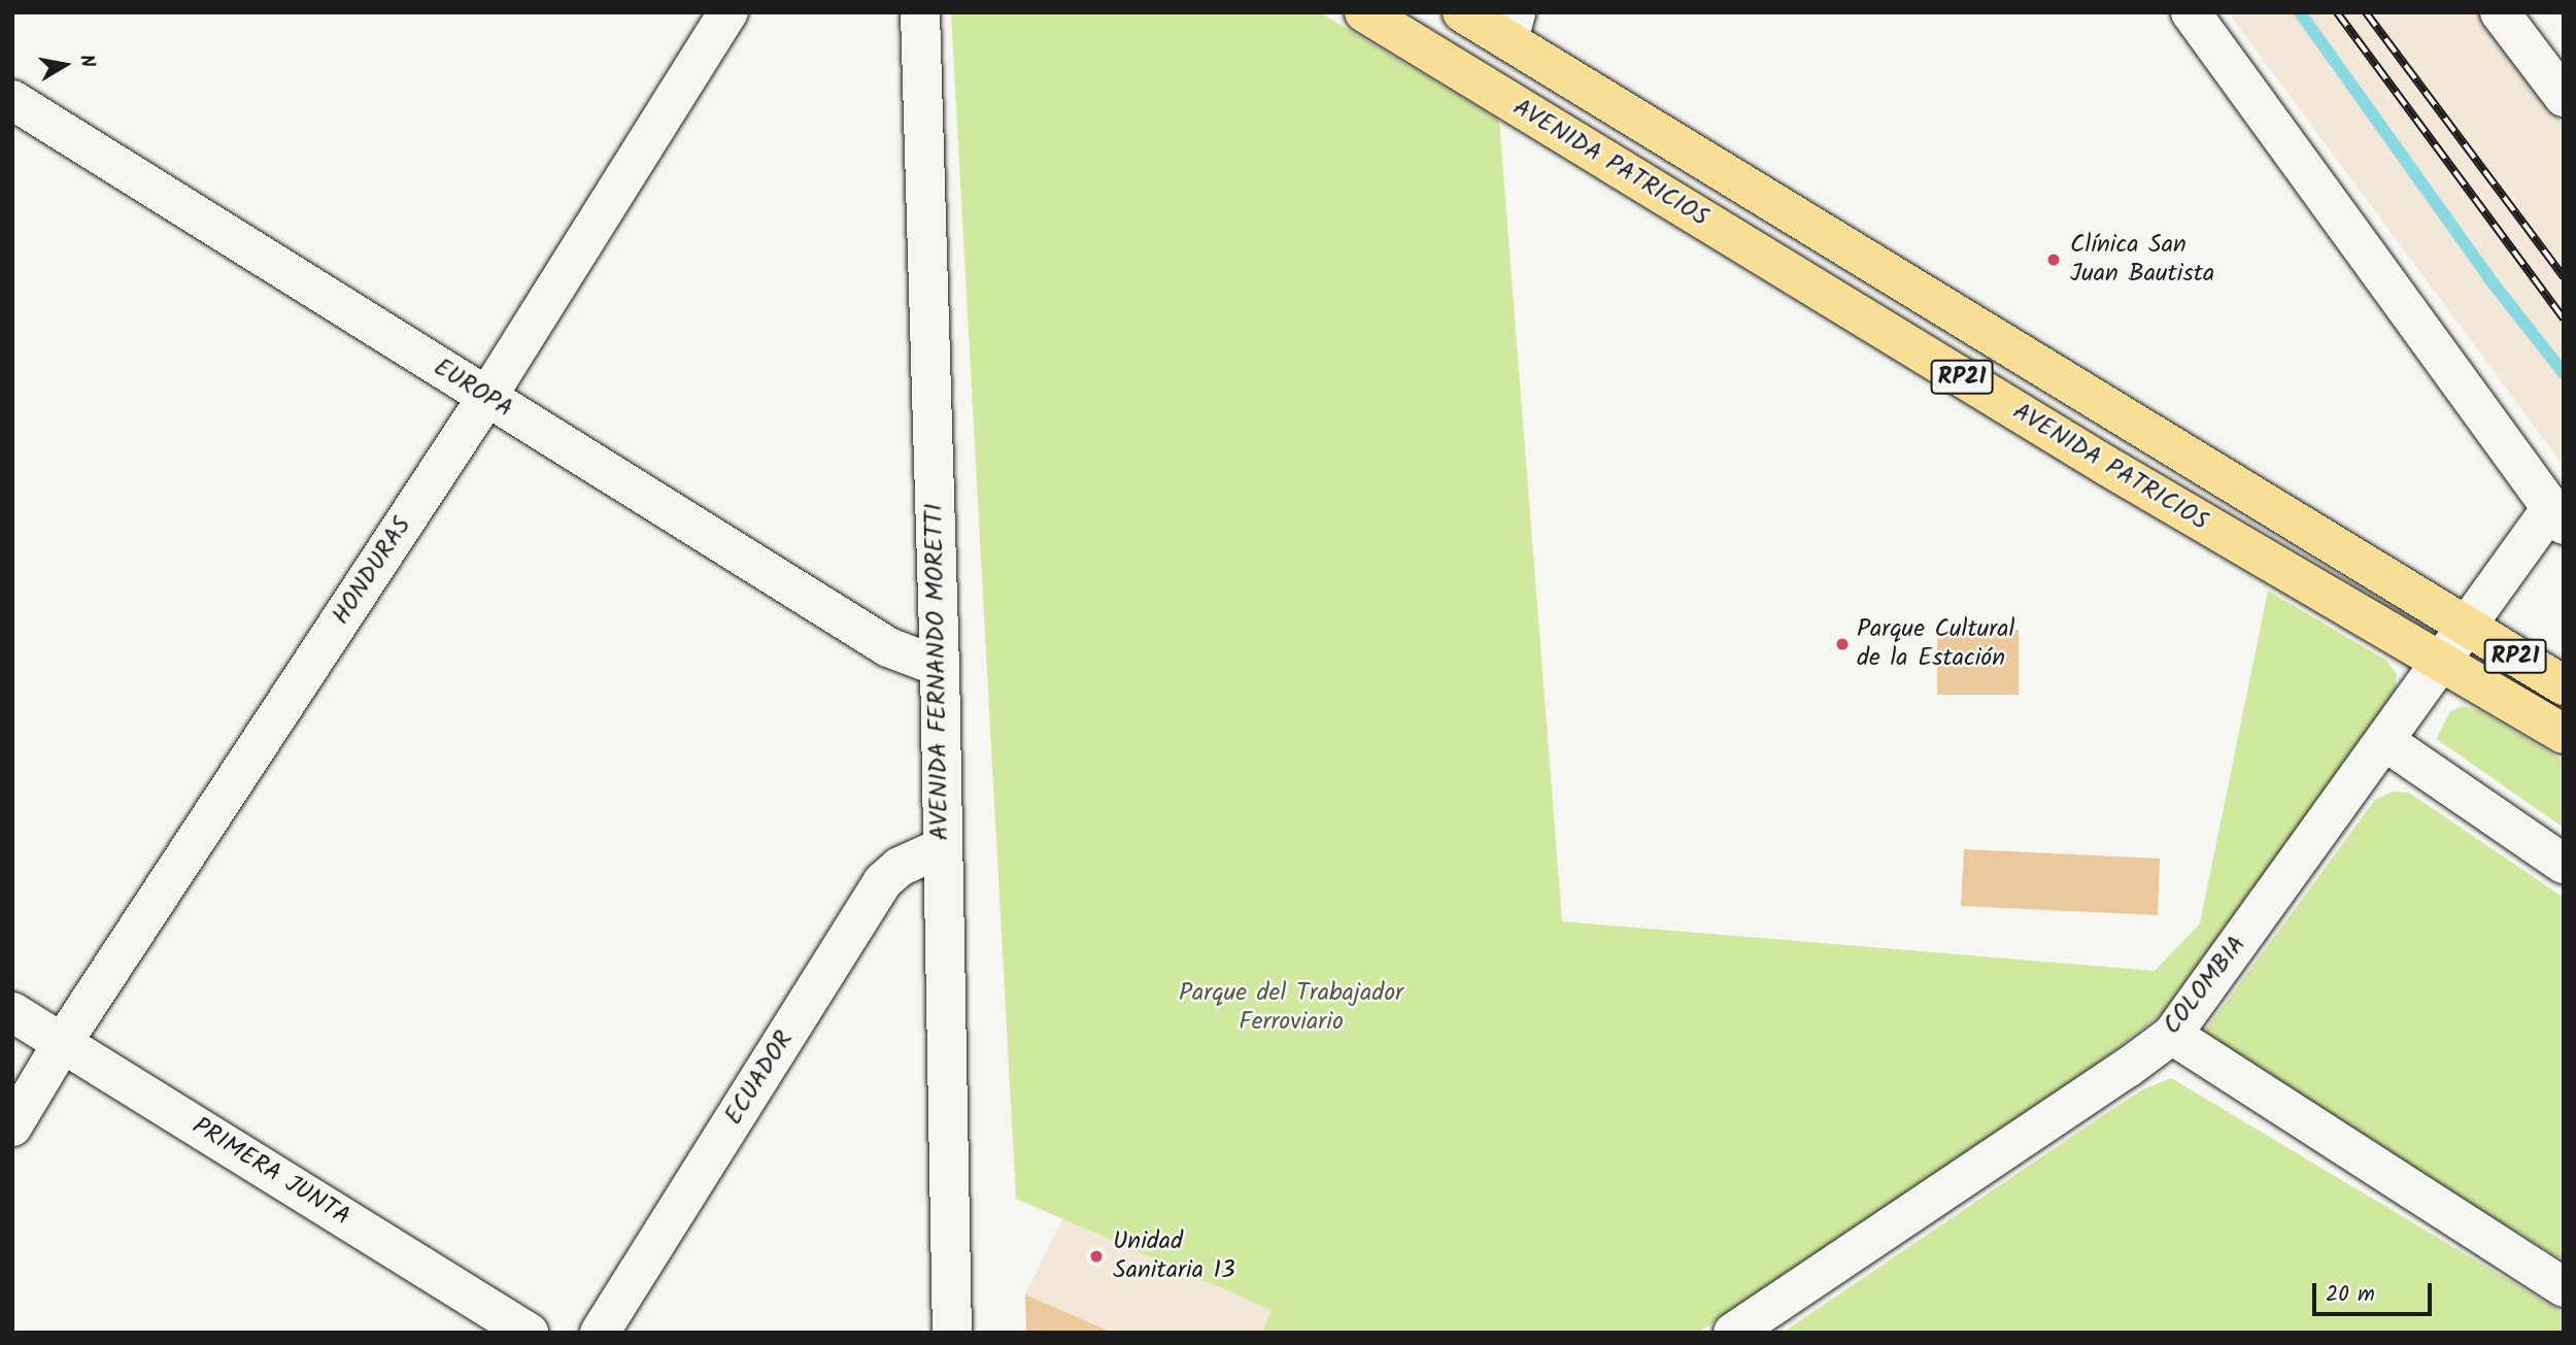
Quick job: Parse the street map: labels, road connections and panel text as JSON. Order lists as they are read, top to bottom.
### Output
{
  "streets": {
    "main road": ["AVENIDA PATRICIOS", "RP21"],
    "street": [
      "EUROPA",
      "HONDURAS",
      "AVENIDA FERNANDO MORETTI",
      "COLOMBIA",
      "ECUADOR",
      "PRIMERA JUNTA"
    ]
  },
  "crossings": [
    ["AVENIDA PATRICIOS", "COLOMBIA"],
    ["EUROPA", "HONDURAS"],
    ["EUROPA", "AVENIDA FERNANDO MORETTI"],
    ["HONDURAS", "PRIMERA JUNTA"],
    ["AVENIDA FERNANDO MORETTI", "ECUADOR"]
  ],
  "parks": ["Parque del Trabajador Ferroviario"],
  "places": ["Clínica San Juan Bautista", "Parque Cultural de la Estación", "Unidad Sanitaria 13"],
  "scale_bar": "20 m",
  "north": "right"
}
